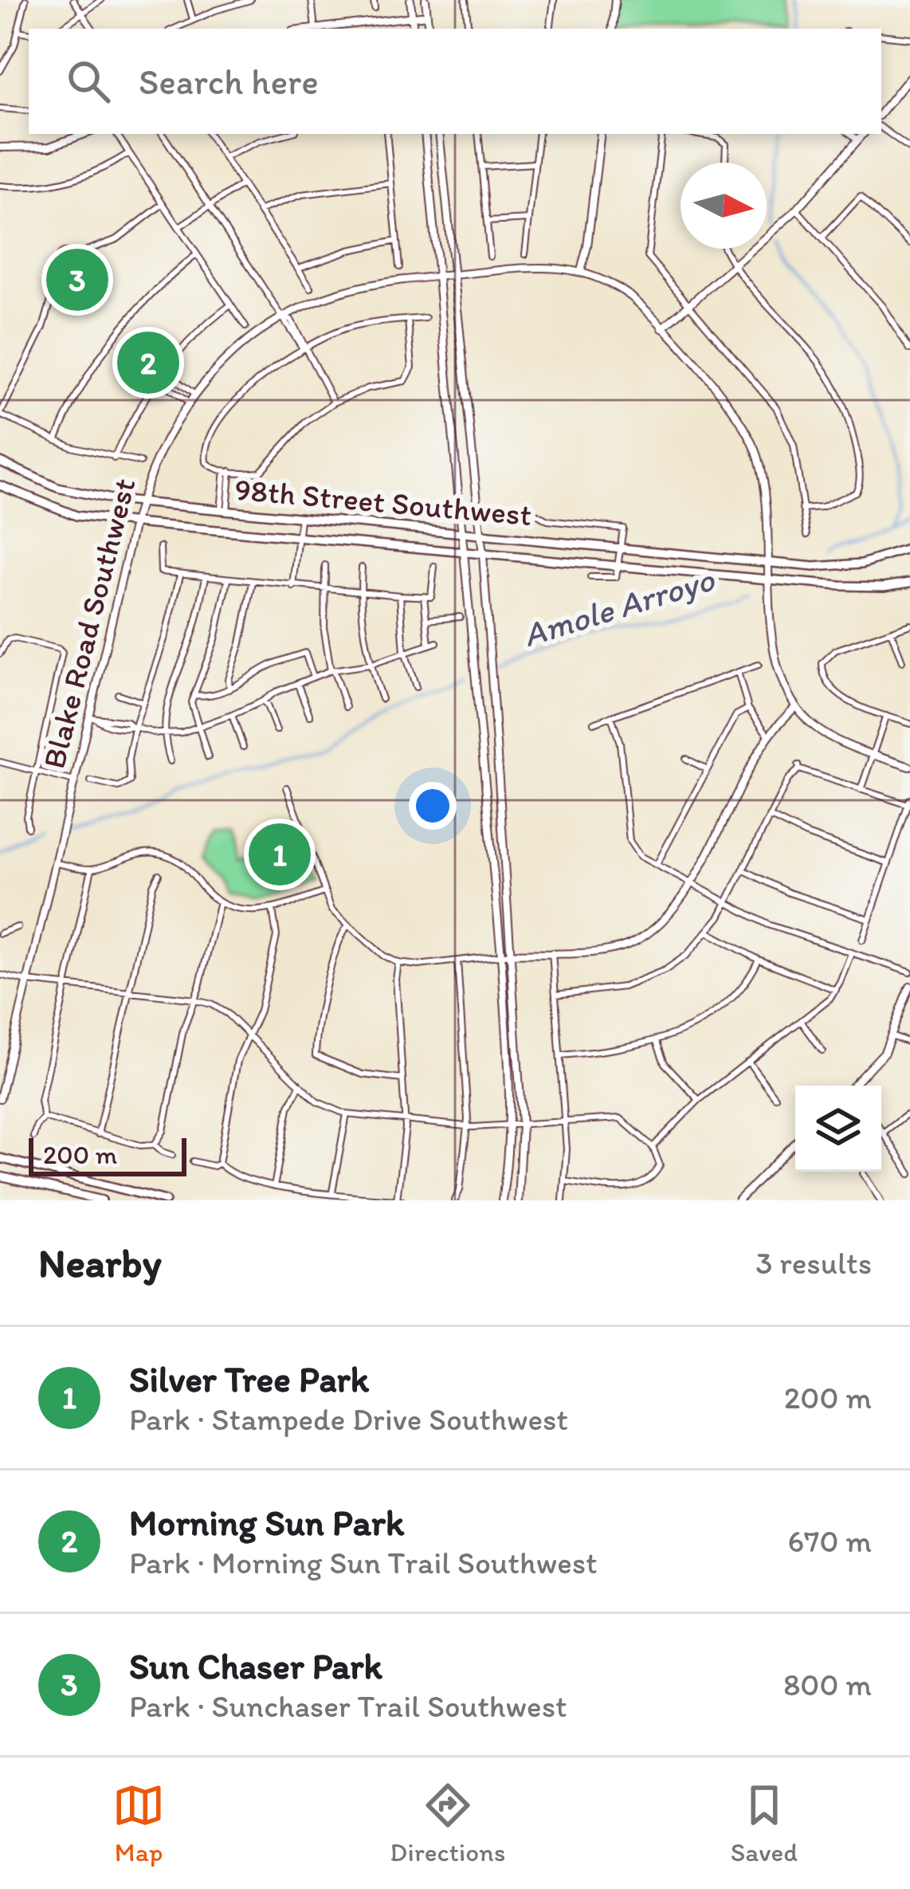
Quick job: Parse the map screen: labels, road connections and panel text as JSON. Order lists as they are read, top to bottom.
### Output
{
  "streets": {
    "main road": ["98th Street Southwest"],
    "street": ["Blake Road Southwest"]
  },
  "crossings": [
    ["98th Street Southwest", "Blake Road Southwest"]
  ],
  "water": ["Amole Arroyo"],
  "scale_bar": "200 m",
  "north": "right",
  "page": {
    "search": "Search here",
    "pins": ["3", "2", "1"],
    "scale": "200 m",
    "heading": ["Nearby", "3 results"],
    "list": [
      {
        "mark": "1",
        "name": "Silver Tree Park",
        "note": "Park · Stampede Drive Southwest",
        "value": "200 m"
      },
      {
        "mark": "2",
        "name": "Morning Sun Park",
        "note": "Park · Morning Sun Trail Southwest",
        "value": "670 m"
      },
      {
        "mark": "3",
        "name": "Sun Chaser Park",
        "note": "Park · Sunchaser Trail Southwest",
        "value": "800 m"
      }
    ],
    "nav": ["Map", "Directions", "Saved"]
  }
}
